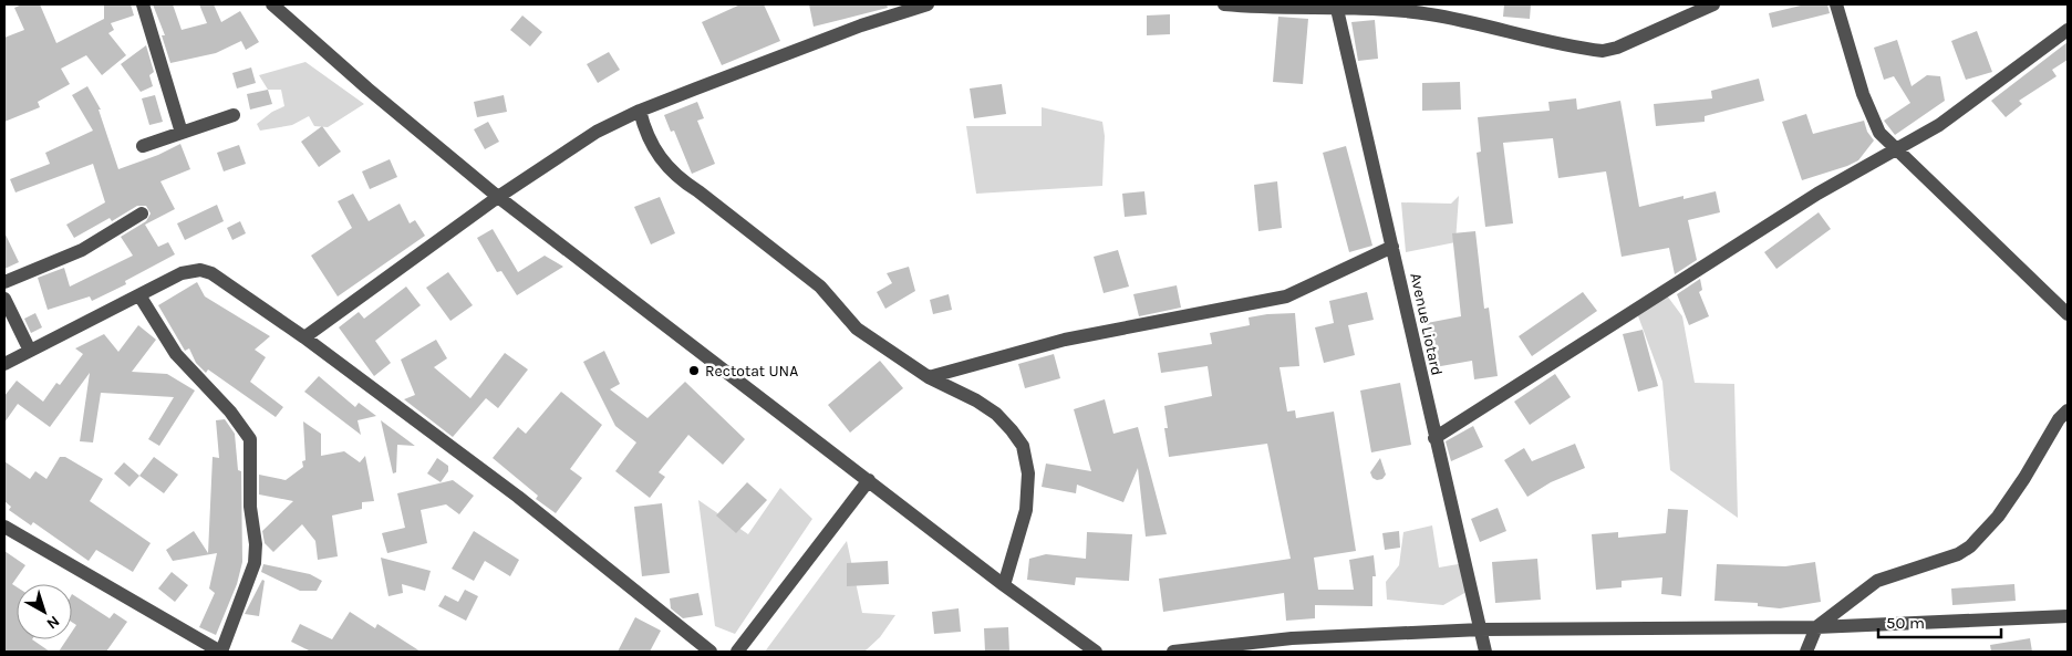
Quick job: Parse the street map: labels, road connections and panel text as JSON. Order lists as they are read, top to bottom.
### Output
{
  "streets": {
    "street": ["Avenue Liotard"]
  },
  "places": ["Rectotat UNA"],
  "scale_bar": "50 m",
  "north": "bottom right"
}
